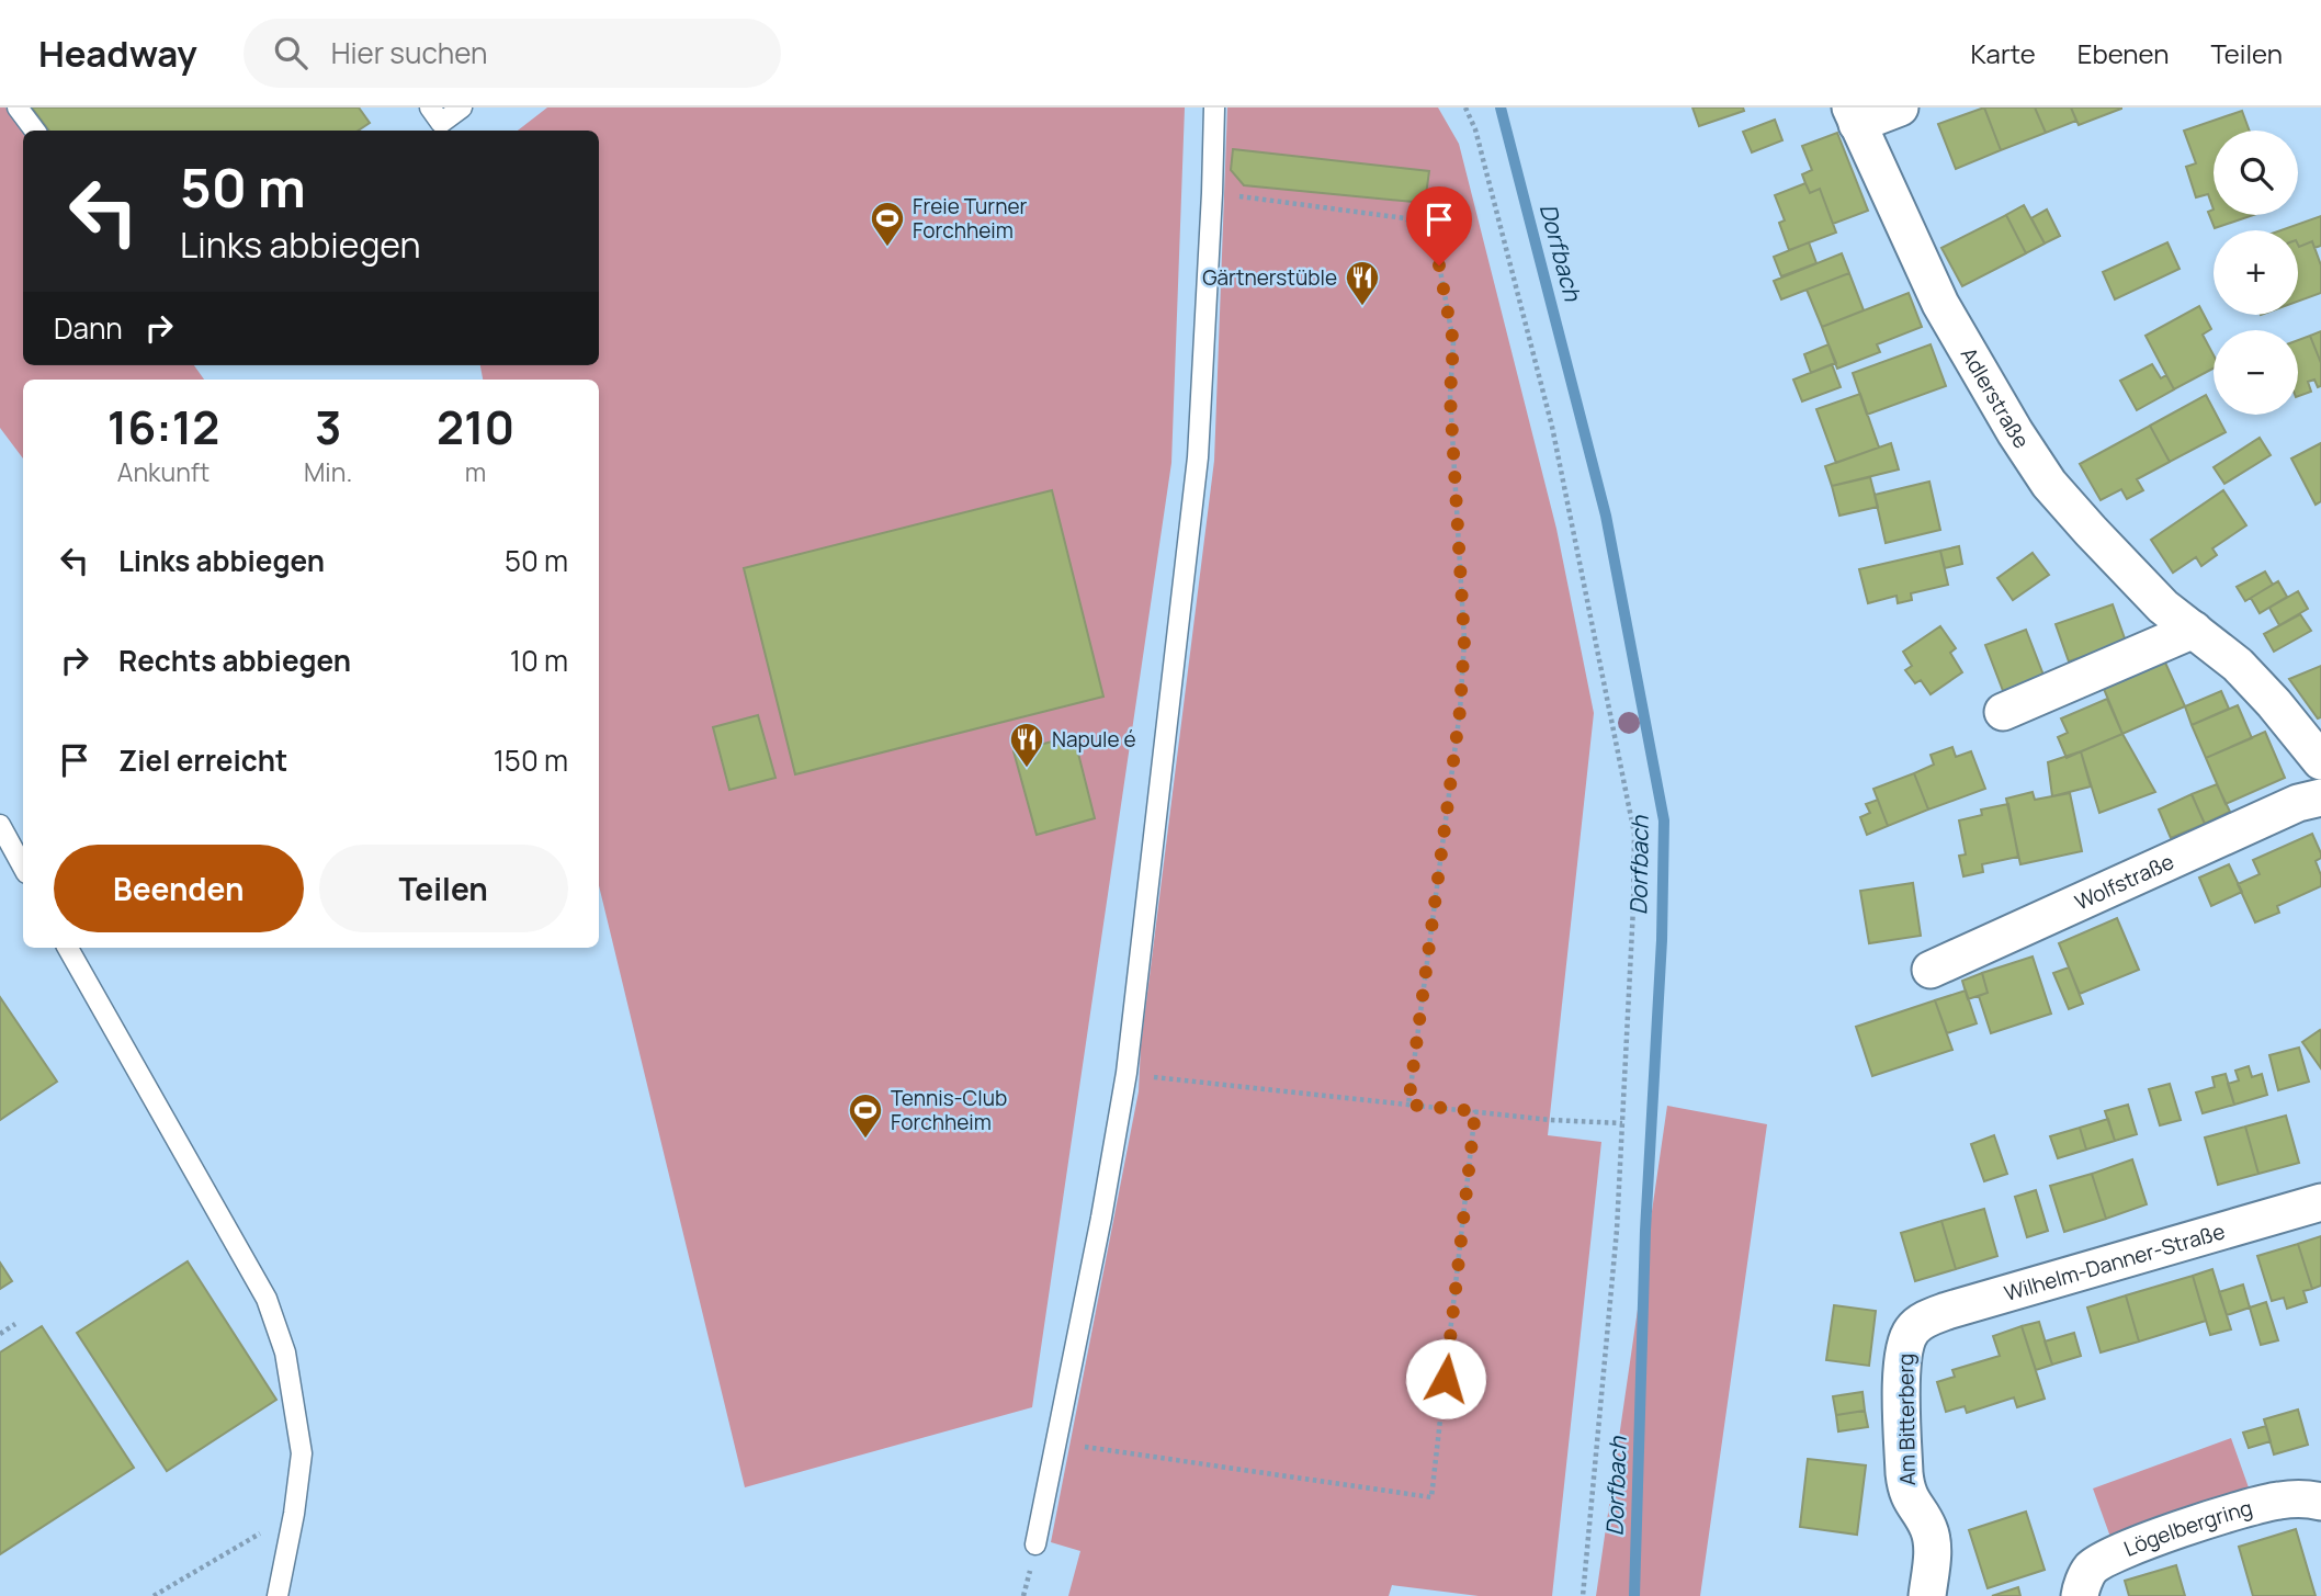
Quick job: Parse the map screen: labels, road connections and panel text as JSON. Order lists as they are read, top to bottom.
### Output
{
  "streets": {
    "street": [
      "Adlerstraße",
      "Wolfstraße",
      "Wilhelm-Danner-Straße",
      "Am Bitterberg",
      "Lögelbergring"
    ]
  },
  "crossings": [
    ["Wilhelm-Danner-Straße", "Am Bitterberg"]
  ],
  "water": ["Dorfbach"],
  "places": {
    "sports": ["Freie Turner Forchheim", "Tennis-Club Forchheim"],
    "restaurant": ["Gärtnerstüble", "Napule é"]
  },
  "page": {
    "header": "Headway",
    "search": "Hier suchen",
    "nav": ["Karte", "Ebenen", "Teilen"],
    "map_buttons": ["+", "−"],
    "turn": ["50 m", "Links abbiegen"],
    "then": "Dann",
    "eta": [
      "16:12",
      "Ankunft",
      "3",
      "Min.",
      "210",
      "m"
    ],
    "list": [
      {
        "name": "Links abbiegen",
        "value": "50 m"
      },
      {
        "name": "Rechts abbiegen",
        "value": "10 m"
      },
      {
        "name": "Ziel erreicht",
        "value": "150 m"
      }
    ],
    "buttons": ["Beenden", "Teilen"]
  }
}
